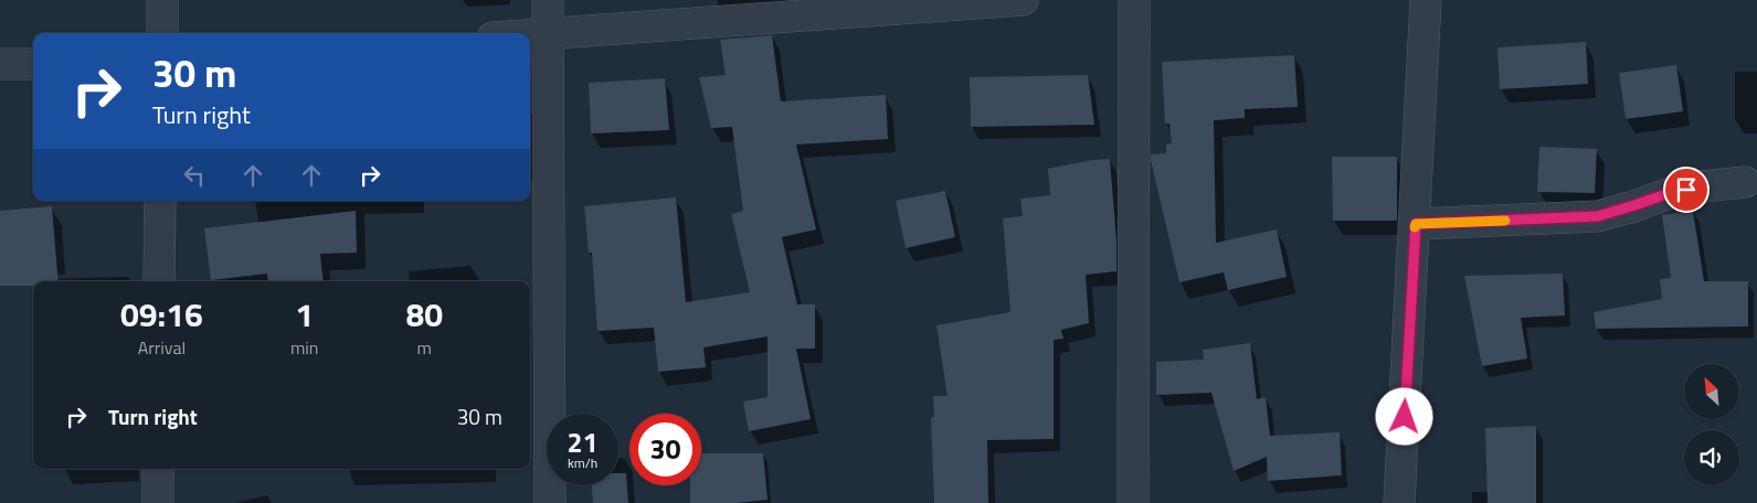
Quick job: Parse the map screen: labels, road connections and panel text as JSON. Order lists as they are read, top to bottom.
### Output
{
  "north": "top left",
  "page": {
    "turn": ["30 m", "Turn right"],
    "eta": [
      "09:16",
      "Arrival",
      "1",
      "min",
      "80",
      "m"
    ],
    "list": [
      {
        "name": "Turn right",
        "value": "30 m"
      }
    ],
    "speed": "21 km/h",
    "limit": "30"
  }
}
